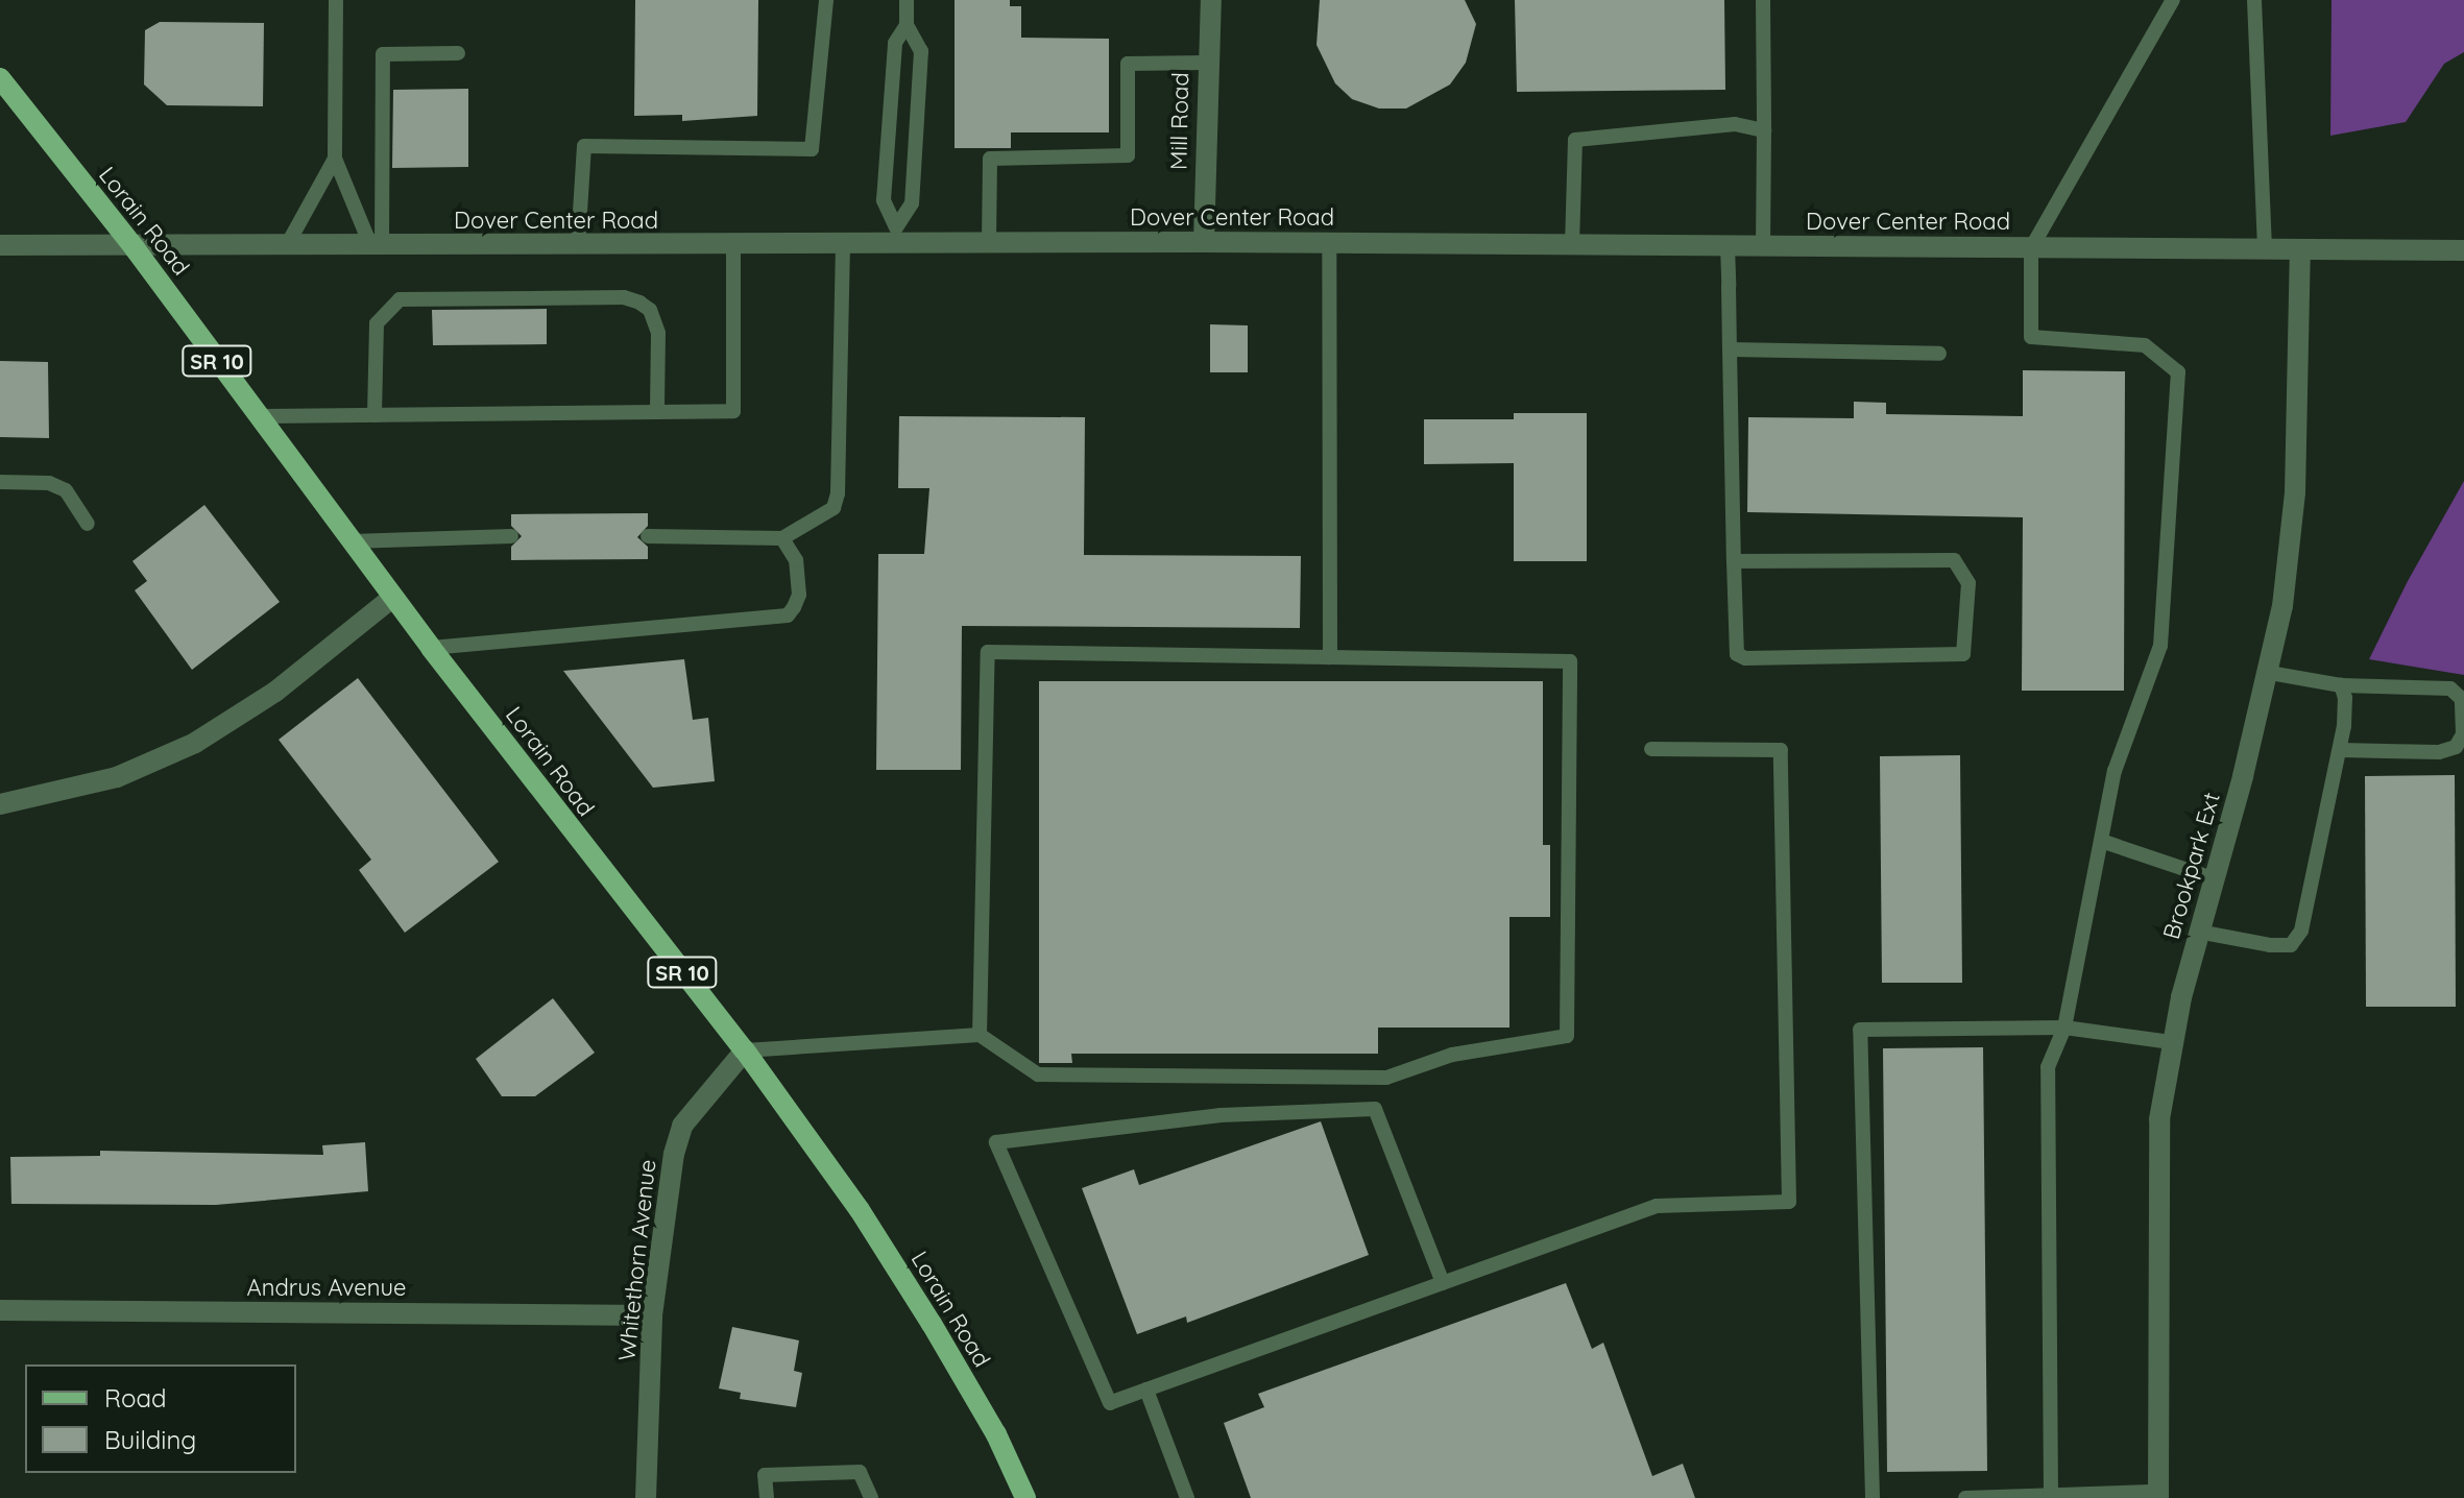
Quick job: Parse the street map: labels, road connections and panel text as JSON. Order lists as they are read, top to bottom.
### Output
{
  "streets": {
    "main road": ["Lorain Road", "SR 10"],
    "street": [
      "Mill Road",
      "Dover Center Road",
      "Brookpark Ext",
      "Whitethorn Avenue",
      "Andrus Avenue"
    ]
  },
  "crossings": [
    ["Mill Road", "Dover Center Road"],
    ["Dover Center Road", "Lorain Road"],
    ["Dover Center Road", "Brookpark Ext"],
    ["Lorain Road", "Whitethorn Avenue"],
    ["Whitethorn Avenue", "Andrus Avenue"]
  ],
  "legend": ["Road", "Building"]
}
